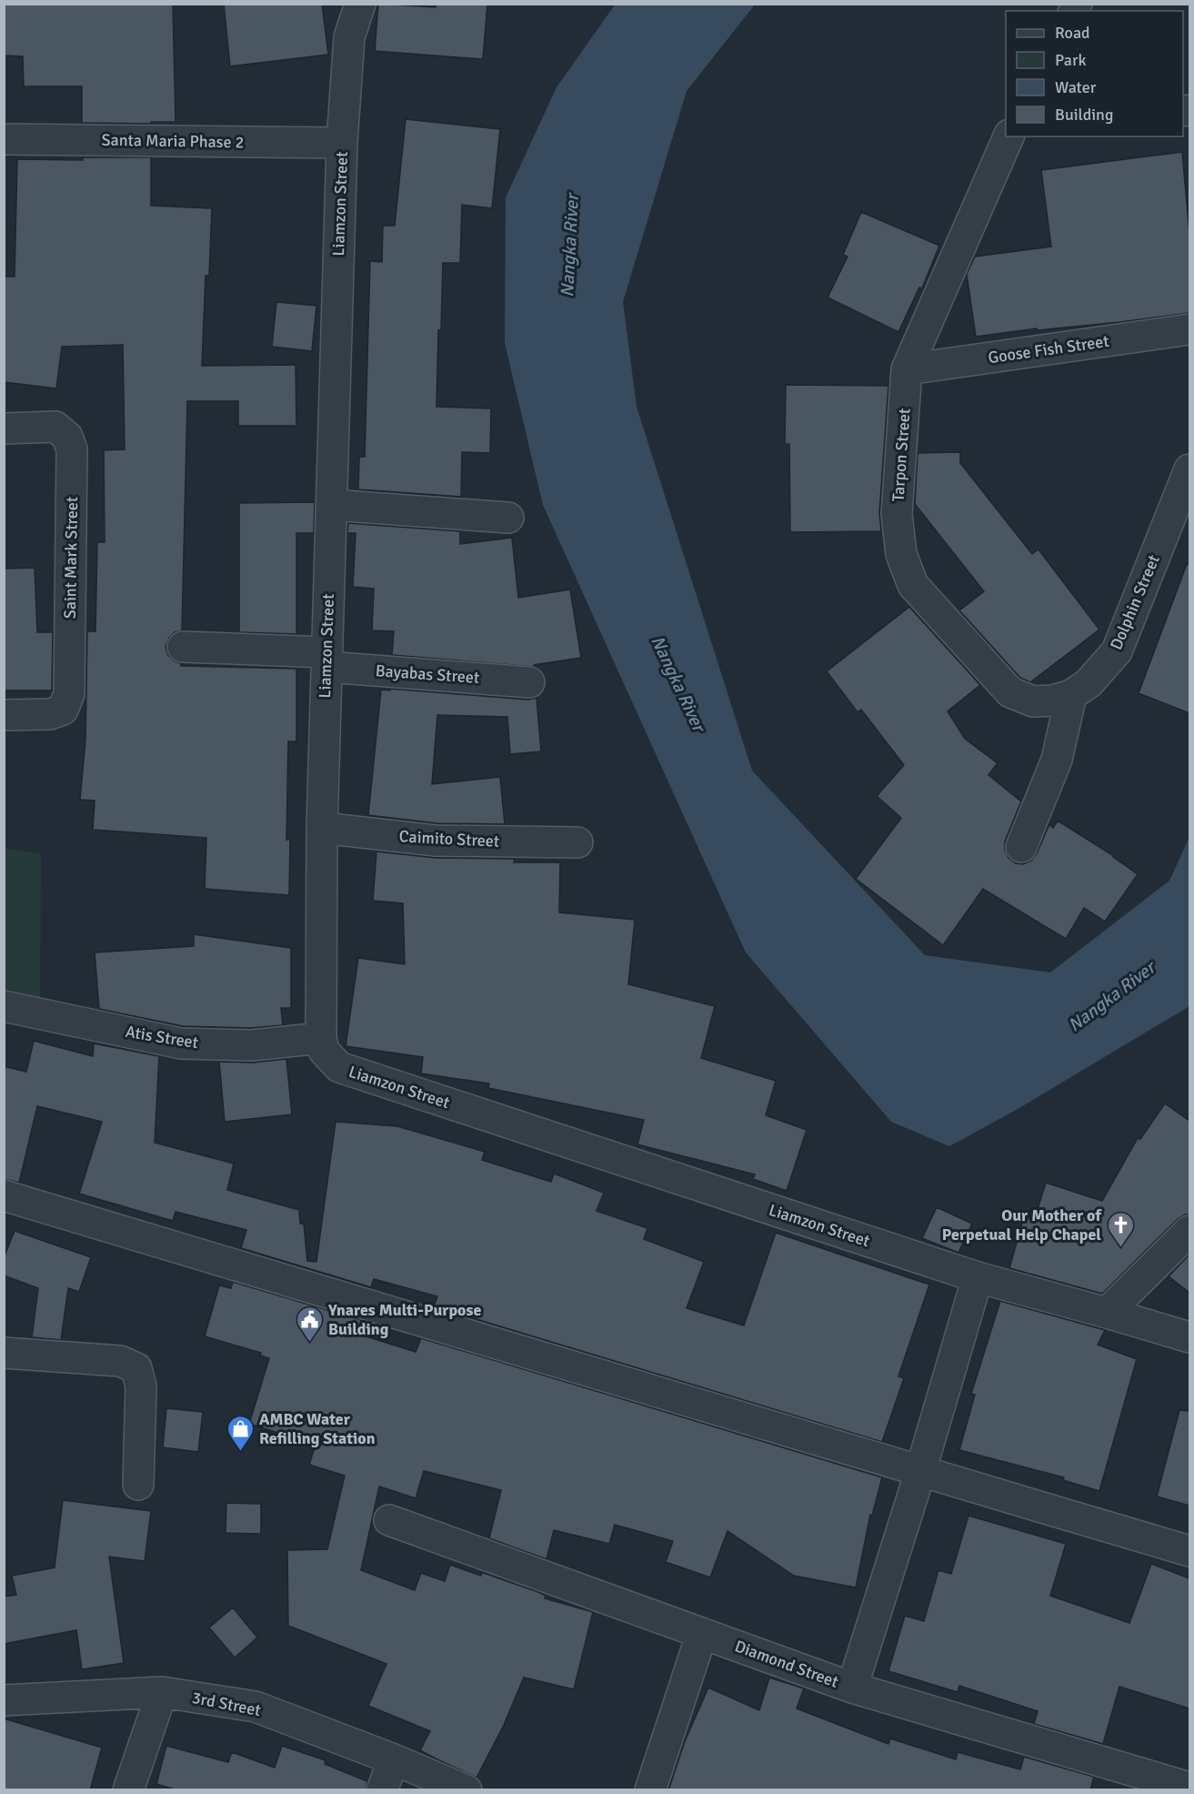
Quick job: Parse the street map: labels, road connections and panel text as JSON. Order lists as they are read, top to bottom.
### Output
{
  "streets": {
    "street": [
      "Santa Maria Phase 2",
      "Liamzon Street",
      "Goose Fish Street",
      "Tarpon Street",
      "Saint Mark Street",
      "Dolphin Street",
      "Bayabas Street",
      "Caimito Street",
      "Atis Street",
      "Diamond Street",
      "3rd Street"
    ]
  },
  "crossings": [
    ["Santa Maria Phase 2", "Liamzon Street"],
    ["Liamzon Street", "Bayabas Street"],
    ["Liamzon Street", "Caimito Street"],
    ["Liamzon Street", "Atis Street"],
    ["Goose Fish Street", "Tarpon Street"],
    ["Tarpon Street", "Dolphin Street"]
  ],
  "water": ["Nangka River"],
  "places": {
    "church": ["Our Mother of Perpetual Help Chapel"],
    "public building": ["Ynares Multi-Purpose Building"],
    "shop": ["AMBC Water Refilling Station"]
  },
  "legend": [
    "Road",
    "Park",
    "Water",
    "Building"
  ]
}
